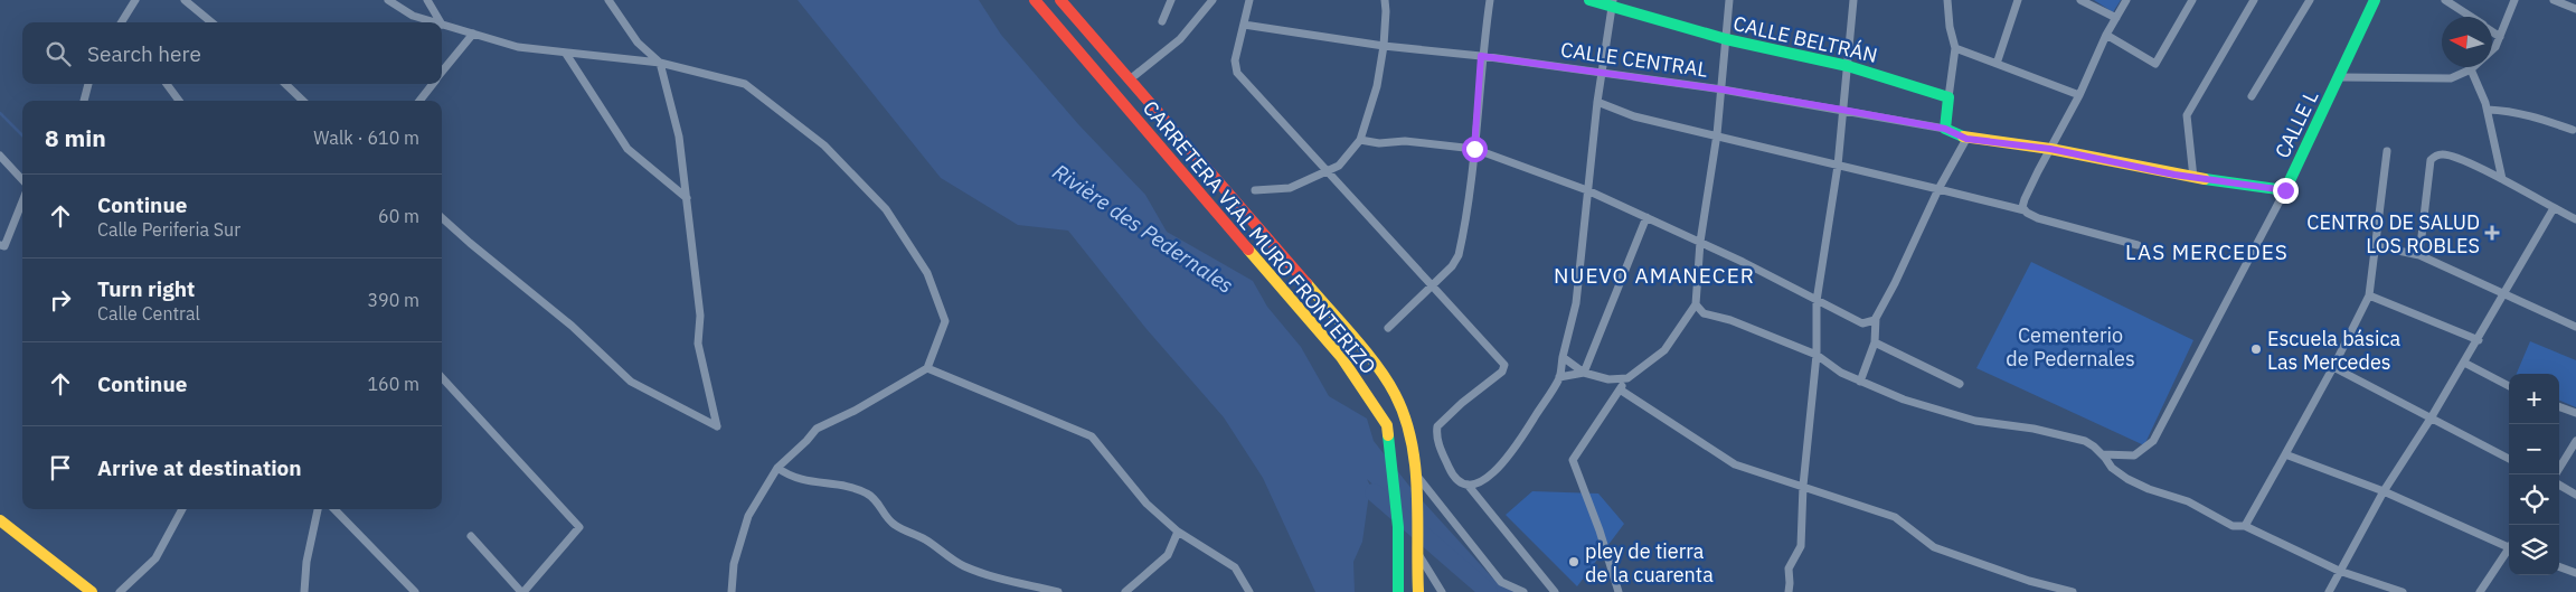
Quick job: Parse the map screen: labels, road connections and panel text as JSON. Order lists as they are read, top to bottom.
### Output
{
  "streets": {
    "street": [
      "CALLE BELTRÁN",
      "CALLE CENTRAL",
      "CALLE L",
      "CARRETERA VIAL MURO FRONTERIZO"
    ]
  },
  "crossings": [
    ["CALLE CENTRAL", "CALLE L"]
  ],
  "districts": ["LAS MERCEDES", "NUEVO AMANECER"],
  "water": ["Rivière des Pedernales"],
  "parks": ["Cementerio de Pedernales"],
  "places": {
    "health": ["CENTRO DE SALUD LOS ROBLES"],
    "other": ["Escuela básica Las Mercedes", "pley de tierra de la cuarenta"]
  },
  "north": "left",
  "page": {
    "search": "Search here",
    "heading": ["8 min", "Walk · 610 m"],
    "list": [
      ["Continue", "Calle Periferia Sur", "60 m"],
      ["Turn right", "Calle Central", "390 m"],
      ["Continue", "160 m"],
      "Arrive at destination"
    ],
    "map_buttons": ["+", "−"]
  }
}
